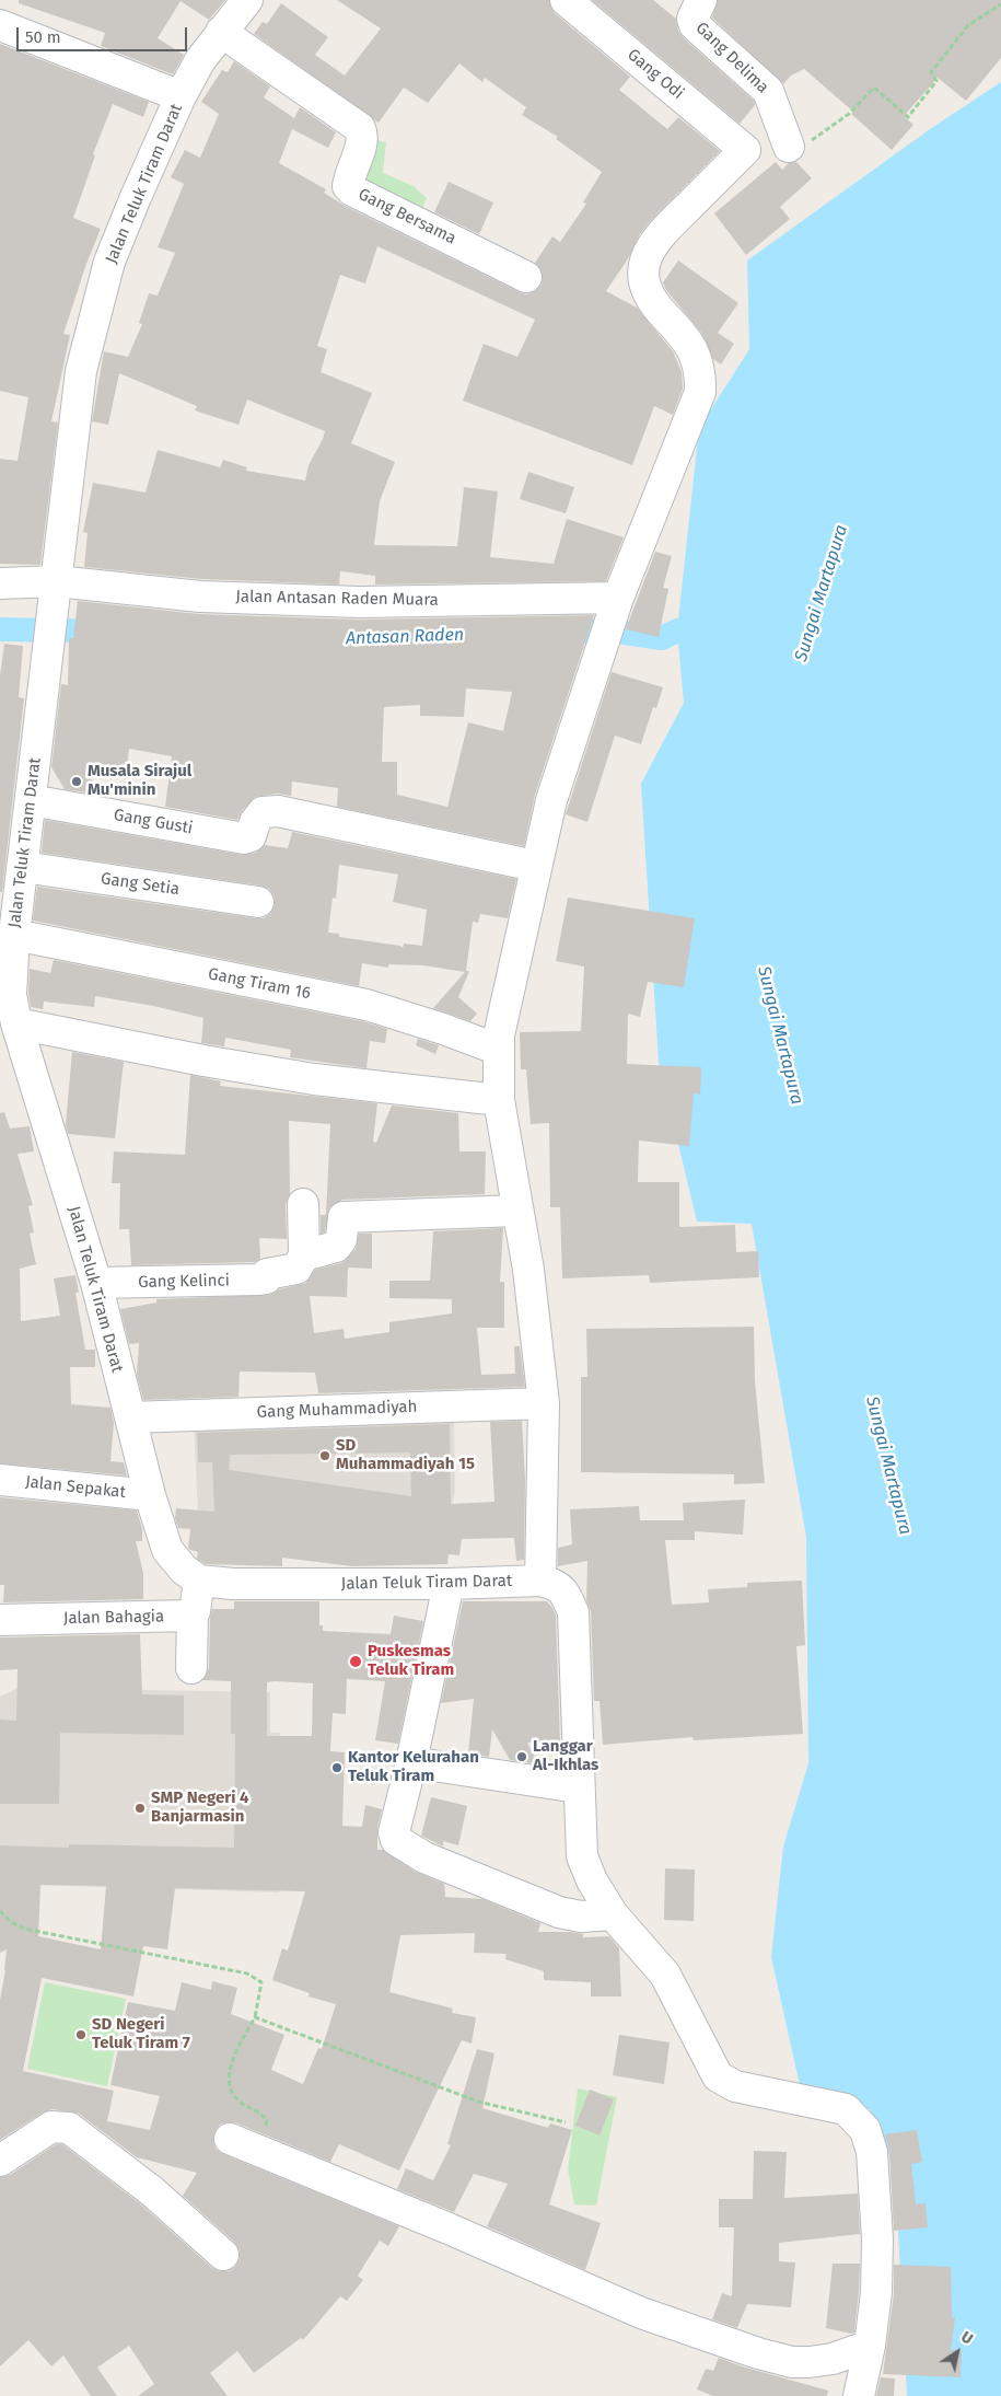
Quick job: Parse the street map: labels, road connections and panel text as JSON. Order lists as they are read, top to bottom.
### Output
{
  "streets": {
    "street": [
      "Gang Delima",
      "Gang Odi",
      "Jalan Teluk Tiram Darat",
      "Gang Bersama",
      "Jalan Antasan Raden Muara",
      "Gang Gusti",
      "Gang Setia",
      "Gang Tiram 16",
      "Gang Kelinci",
      "Gang Muhammadiyah",
      "Jalan Sepakat",
      "Jalan Bahagia"
    ]
  },
  "crossings": [
    ["Gang Odi", "Jalan Antasan Raden Muara"],
    ["Jalan Teluk Tiram Darat", "Gang Bersama"],
    ["Jalan Teluk Tiram Darat", "Jalan Antasan Raden Muara"],
    ["Jalan Teluk Tiram Darat", "Gang Gusti"],
    ["Jalan Teluk Tiram Darat", "Gang Setia"],
    ["Jalan Teluk Tiram Darat", "Gang Tiram 16"],
    ["Jalan Teluk Tiram Darat", "Gang Kelinci"],
    ["Jalan Teluk Tiram Darat", "Gang Muhammadiyah"],
    ["Jalan Teluk Tiram Darat", "Jalan Sepakat"]
  ],
  "water": ["Sungai Martapura", "Antasan Raden"],
  "places": [
    "Musala Sirajul Mu'minin",
    "SD Muhammadiyah 15",
    "Puskesmas Teluk Tiram",
    "Langgar Al-Ikhlas",
    "Kantor Kelurahan Teluk Tiram",
    "SMP Negeri 4 Banjarmasin",
    "SD Negeri Teluk Tiram 7"
  ],
  "scale_bar": "50 m",
  "north": "top right"
}
